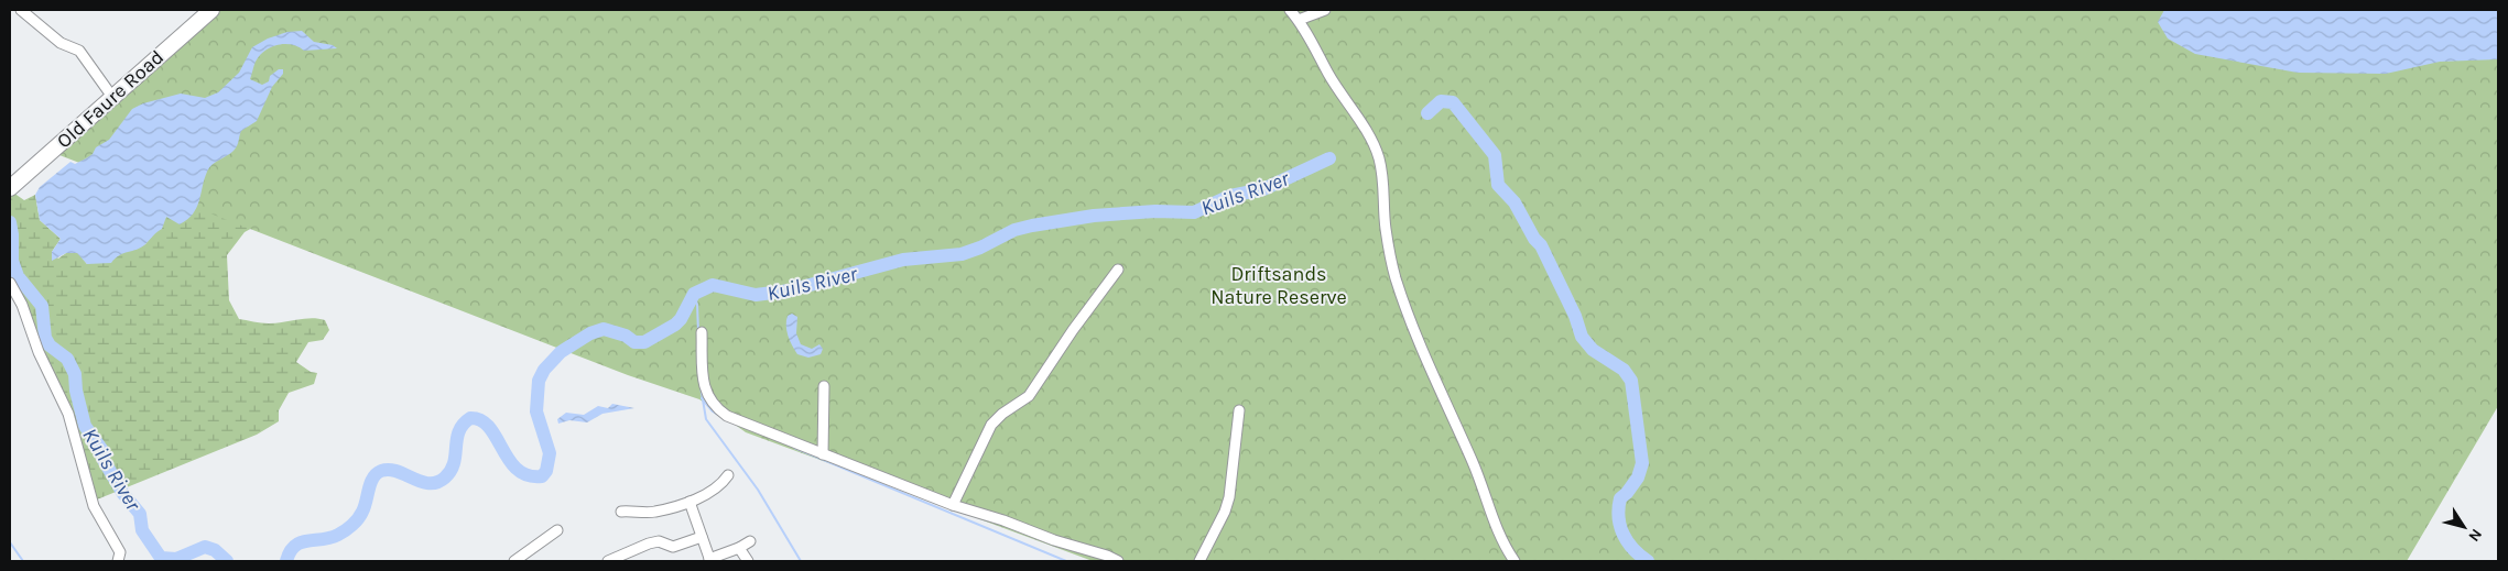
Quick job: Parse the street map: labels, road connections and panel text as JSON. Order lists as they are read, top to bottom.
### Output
{
  "streets": {
    "main road": ["Old Faure Road"]
  },
  "water": ["Kuils River"],
  "parks": ["Driftsands Nature Reserve"],
  "north": "bottom right"
}
